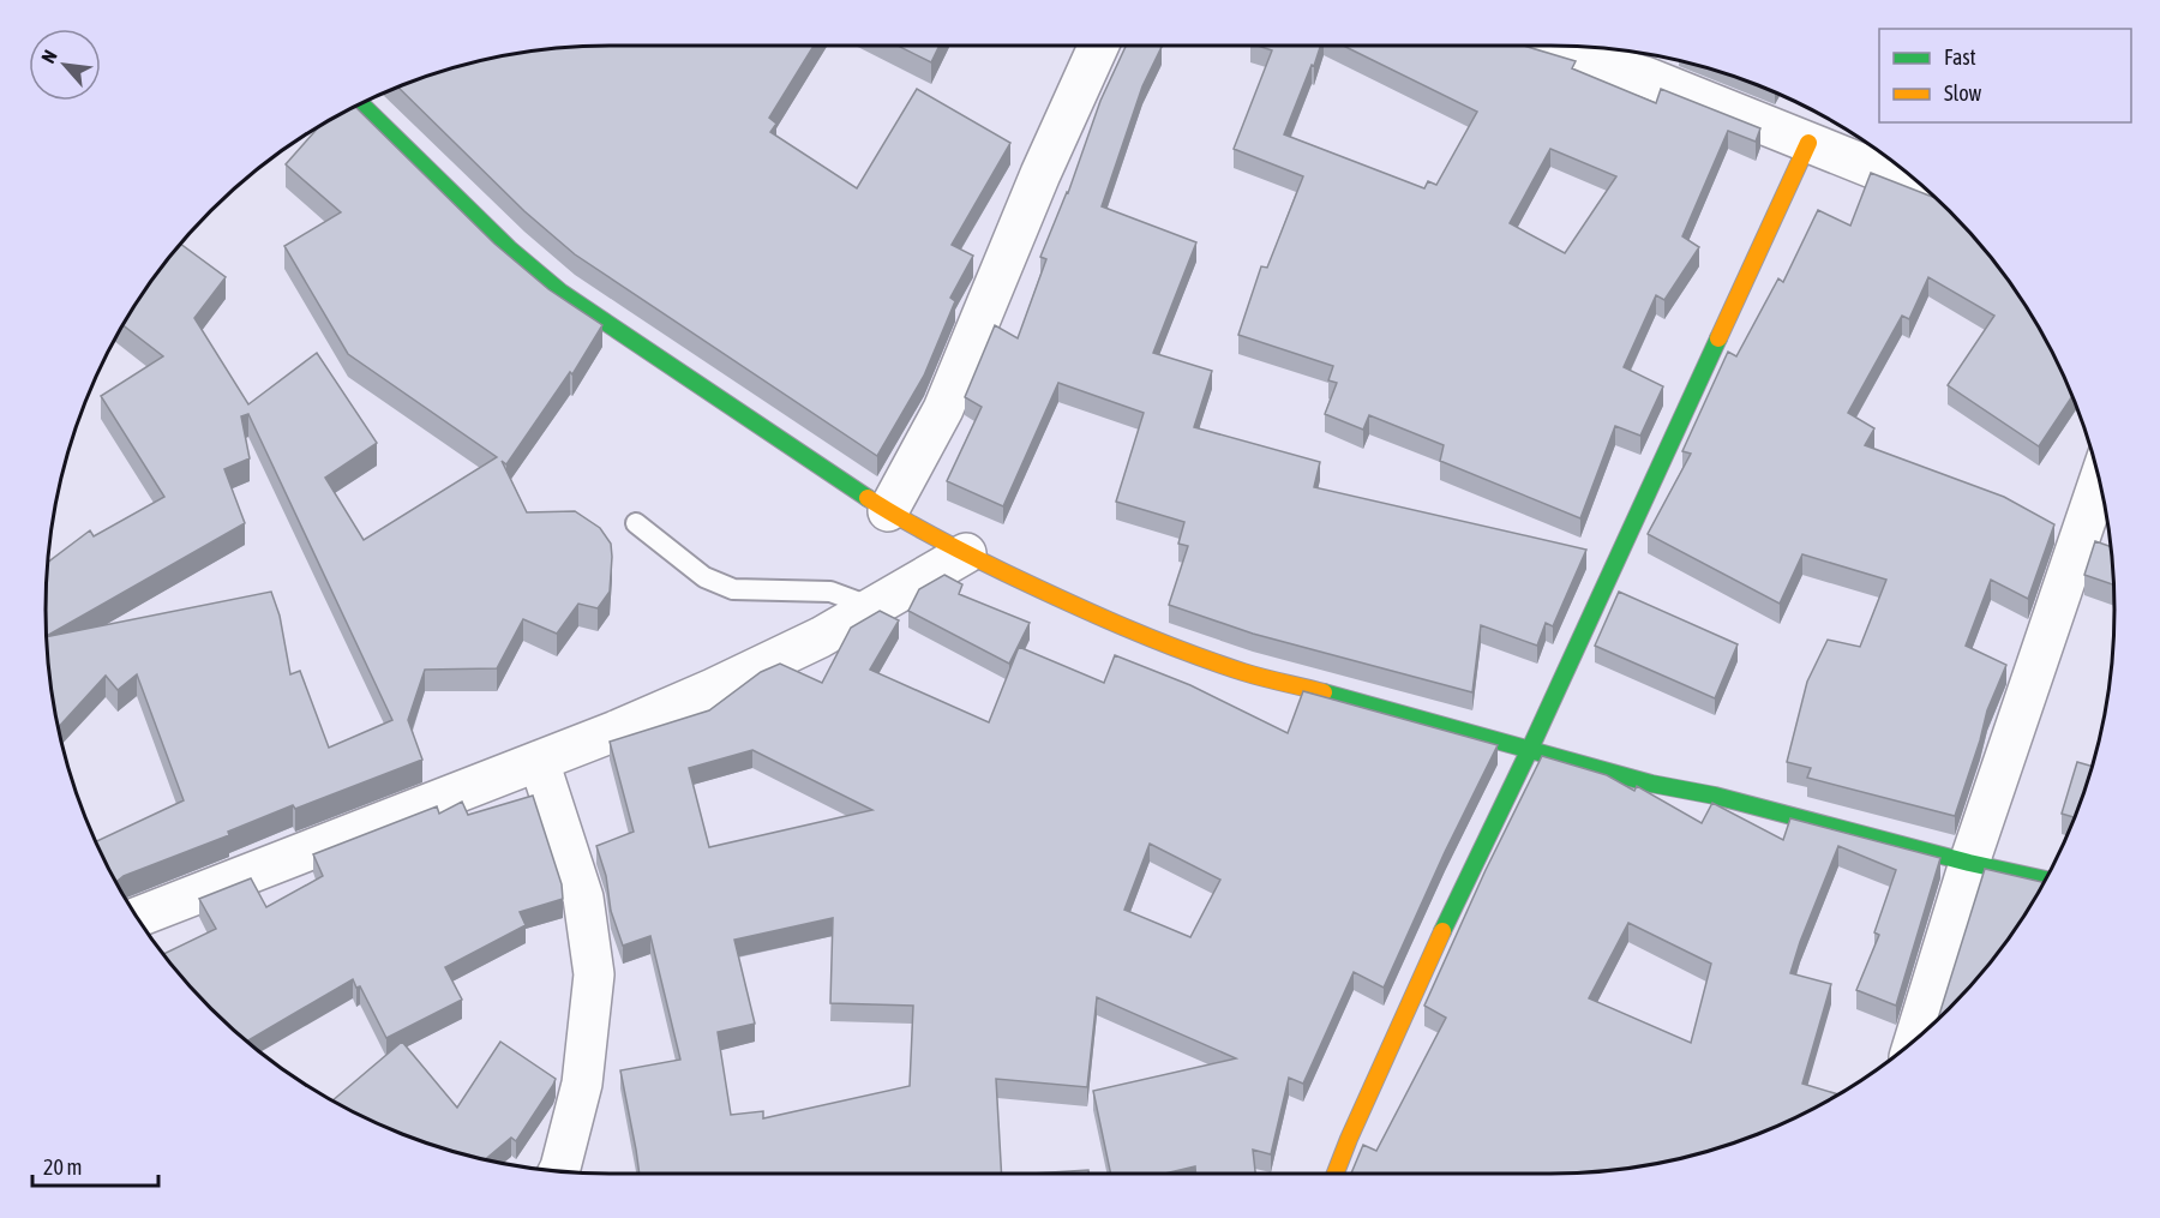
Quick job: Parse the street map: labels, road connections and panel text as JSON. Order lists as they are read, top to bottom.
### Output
{
  "legend": ["Fast", "Slow"],
  "scale_bar": "20 m",
  "north": "top left"
}
